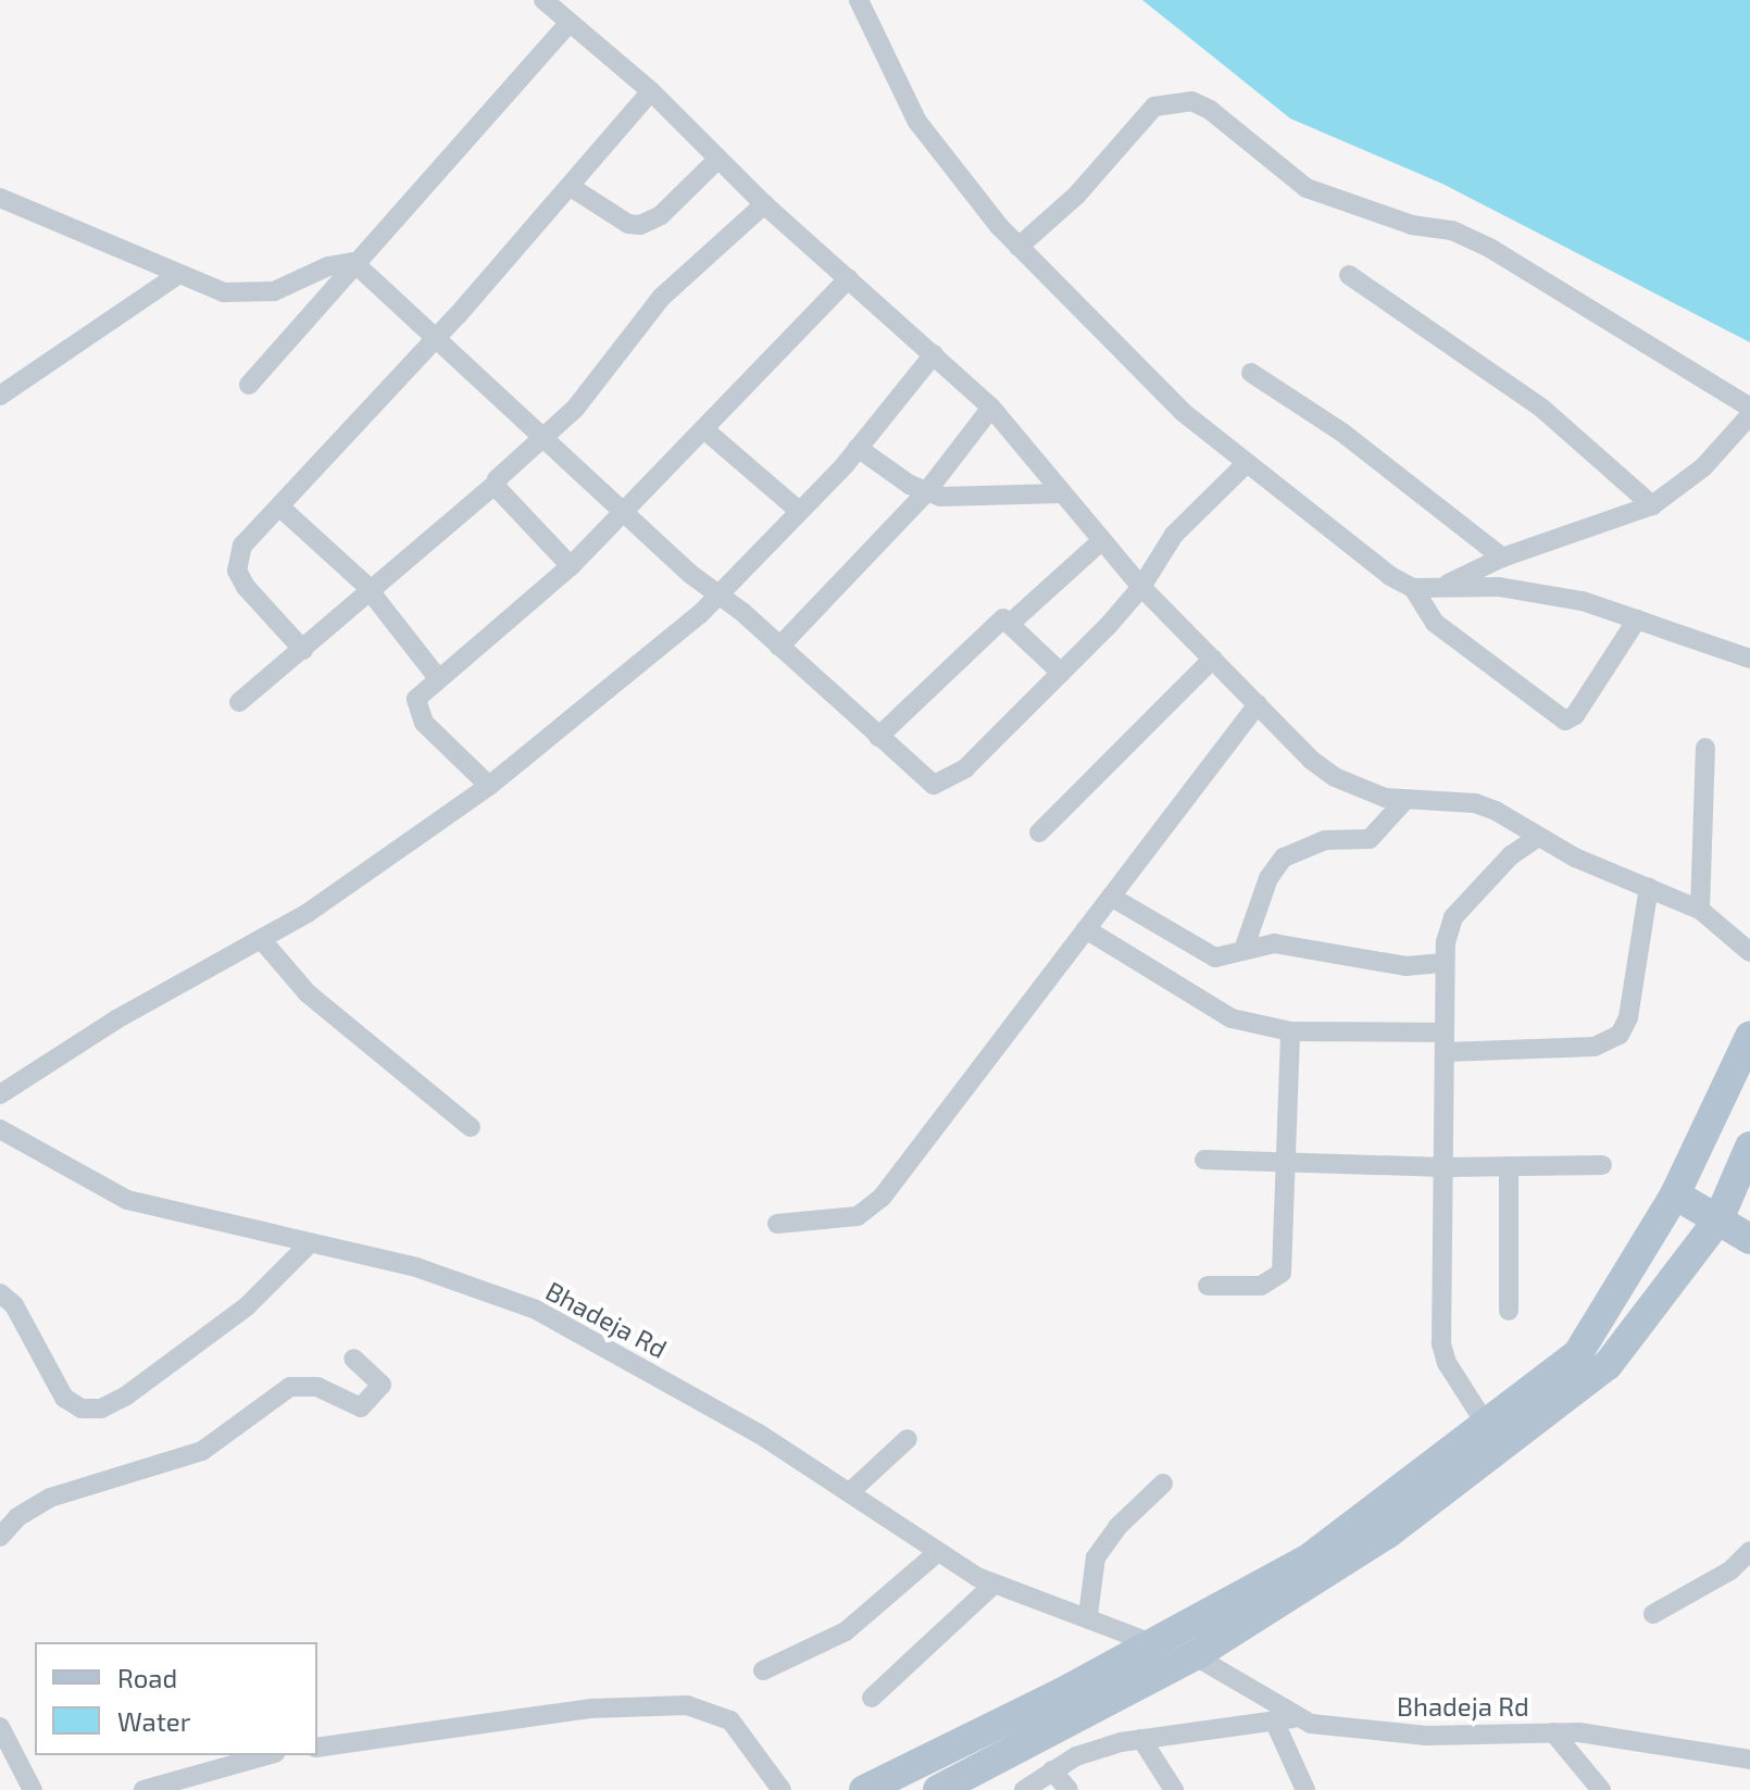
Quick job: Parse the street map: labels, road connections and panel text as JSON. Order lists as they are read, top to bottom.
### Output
{
  "streets": {
    "street": ["Bhadeja Rd"]
  },
  "legend": ["Road", "Water"]
}
